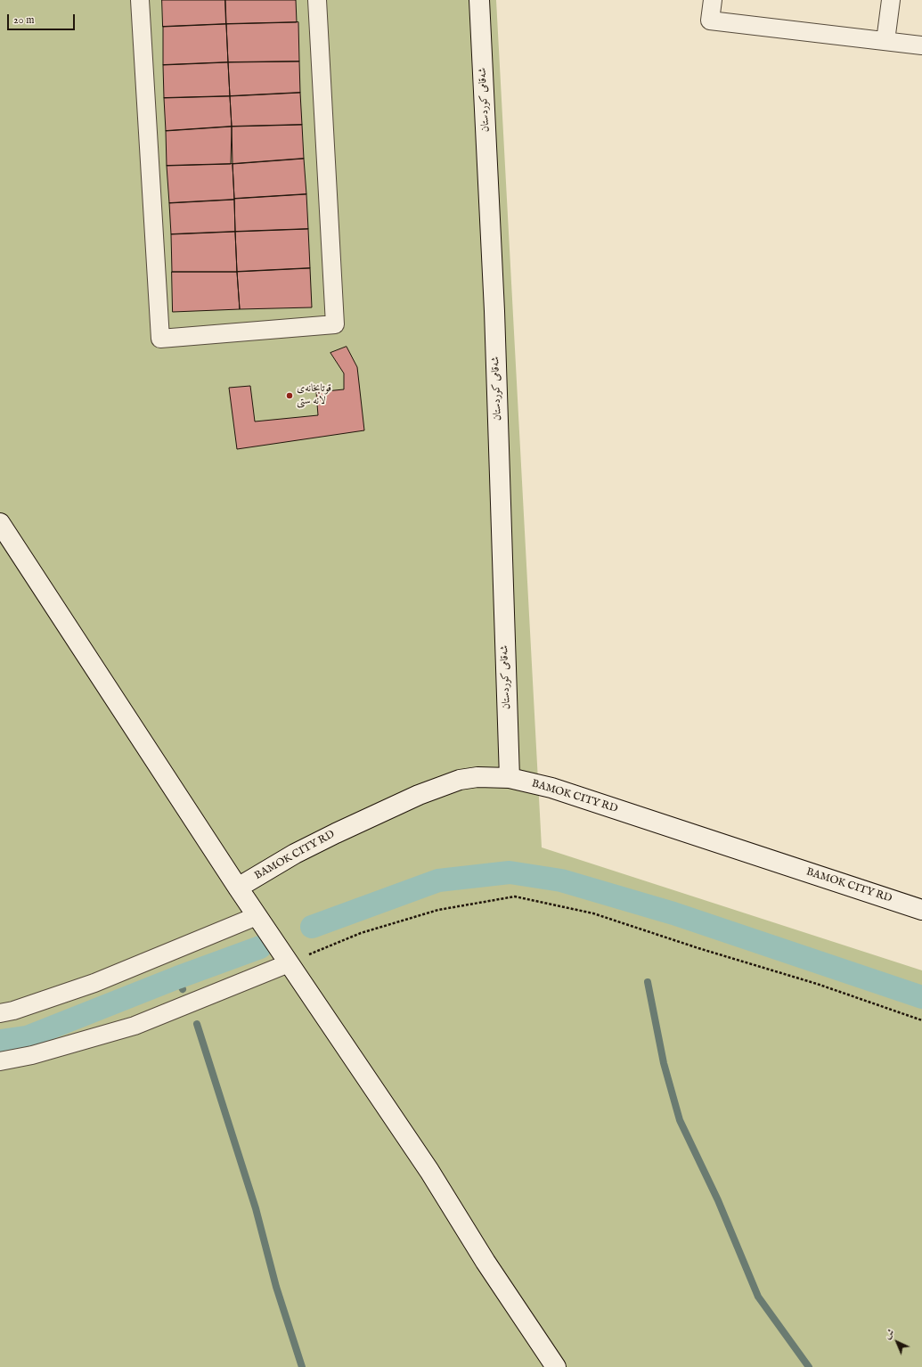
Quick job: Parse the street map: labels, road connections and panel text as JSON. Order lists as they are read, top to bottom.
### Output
{
  "streets": {
    "street": ["شەقامی کوردستان", "BAMOK CITY RD"]
  },
  "crossings": [
    ["شەقامی کوردستان", "BAMOK CITY RD"]
  ],
  "places": ["قوتابخانەی لانە ستی"],
  "scale_bar": "20 m",
  "north": "top left"
}
